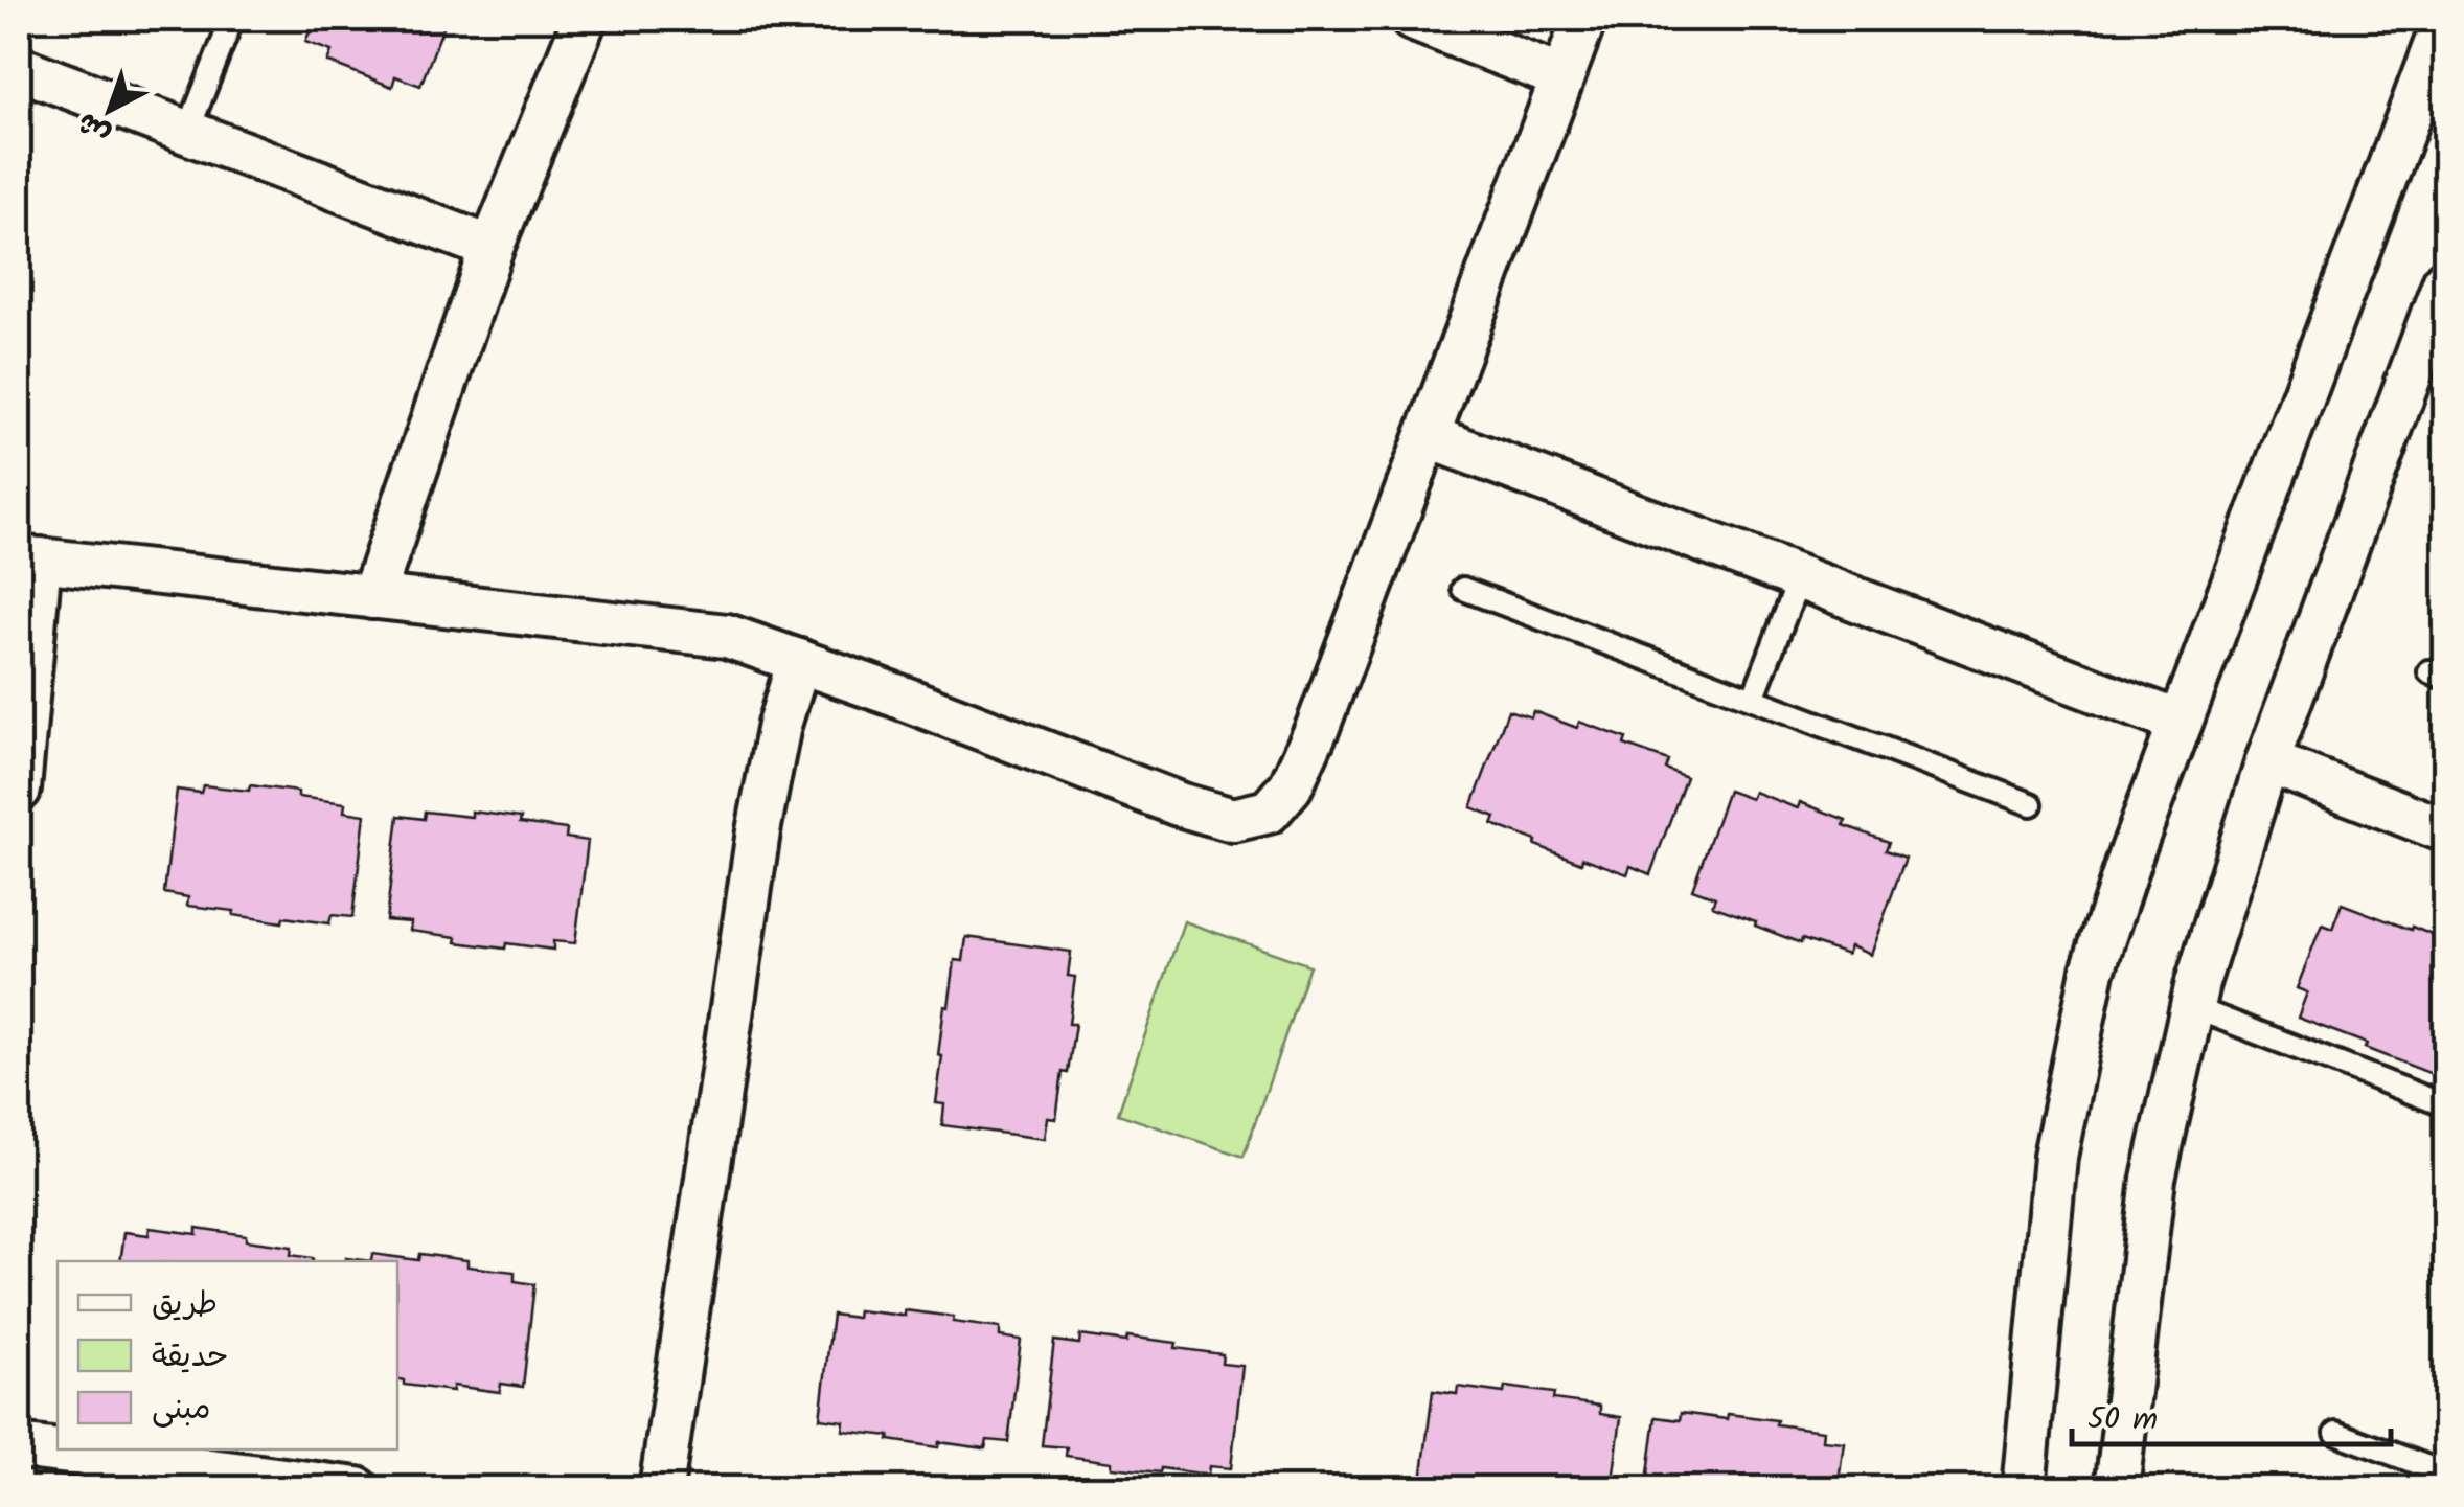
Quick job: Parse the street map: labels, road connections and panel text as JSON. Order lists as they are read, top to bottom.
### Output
{
  "legend": ["طريق", "حديقة", "مبنى"],
  "scale_bar": "50 m",
  "north": "bottom left"
}
